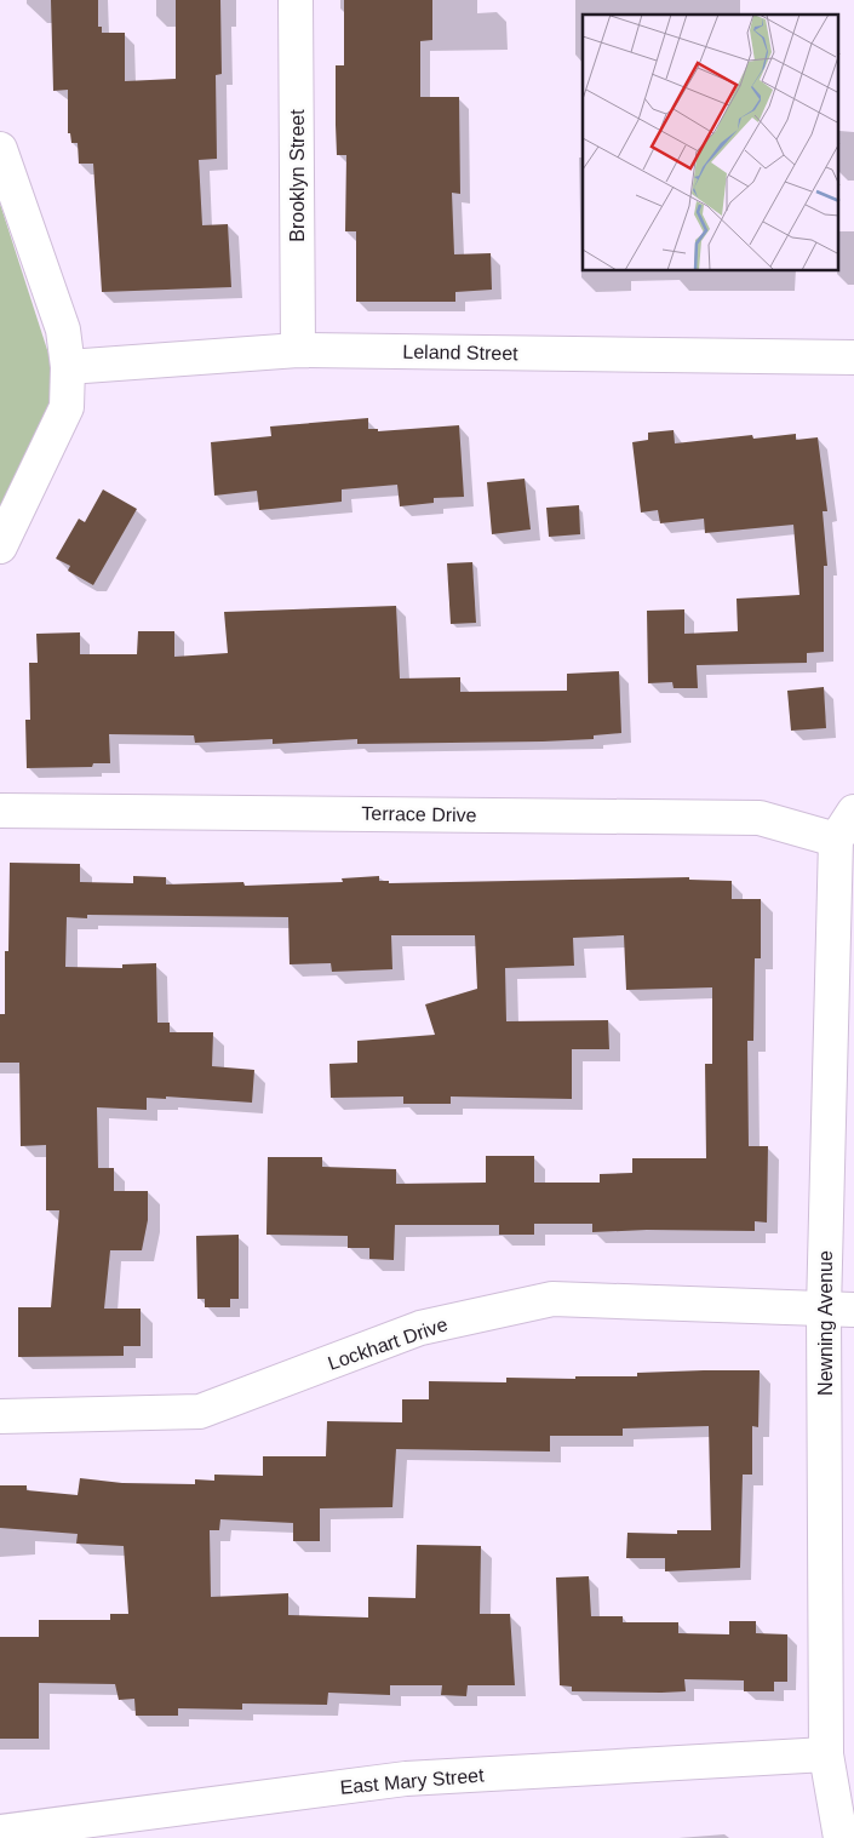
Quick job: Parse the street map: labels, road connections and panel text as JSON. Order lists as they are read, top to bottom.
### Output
{
  "streets": {
    "street": [
      "Brooklyn Street",
      "Leland Street",
      "Terrace Drive",
      "Newning Avenue",
      "Lockhart Drive",
      "East Mary Street"
    ]
  },
  "crossings": [
    ["Brooklyn Street", "Leland Street"],
    ["Terrace Drive", "Newning Avenue"],
    ["Newning Avenue", "Lockhart Drive"],
    ["Newning Avenue", "East Mary Street"]
  ]
}
